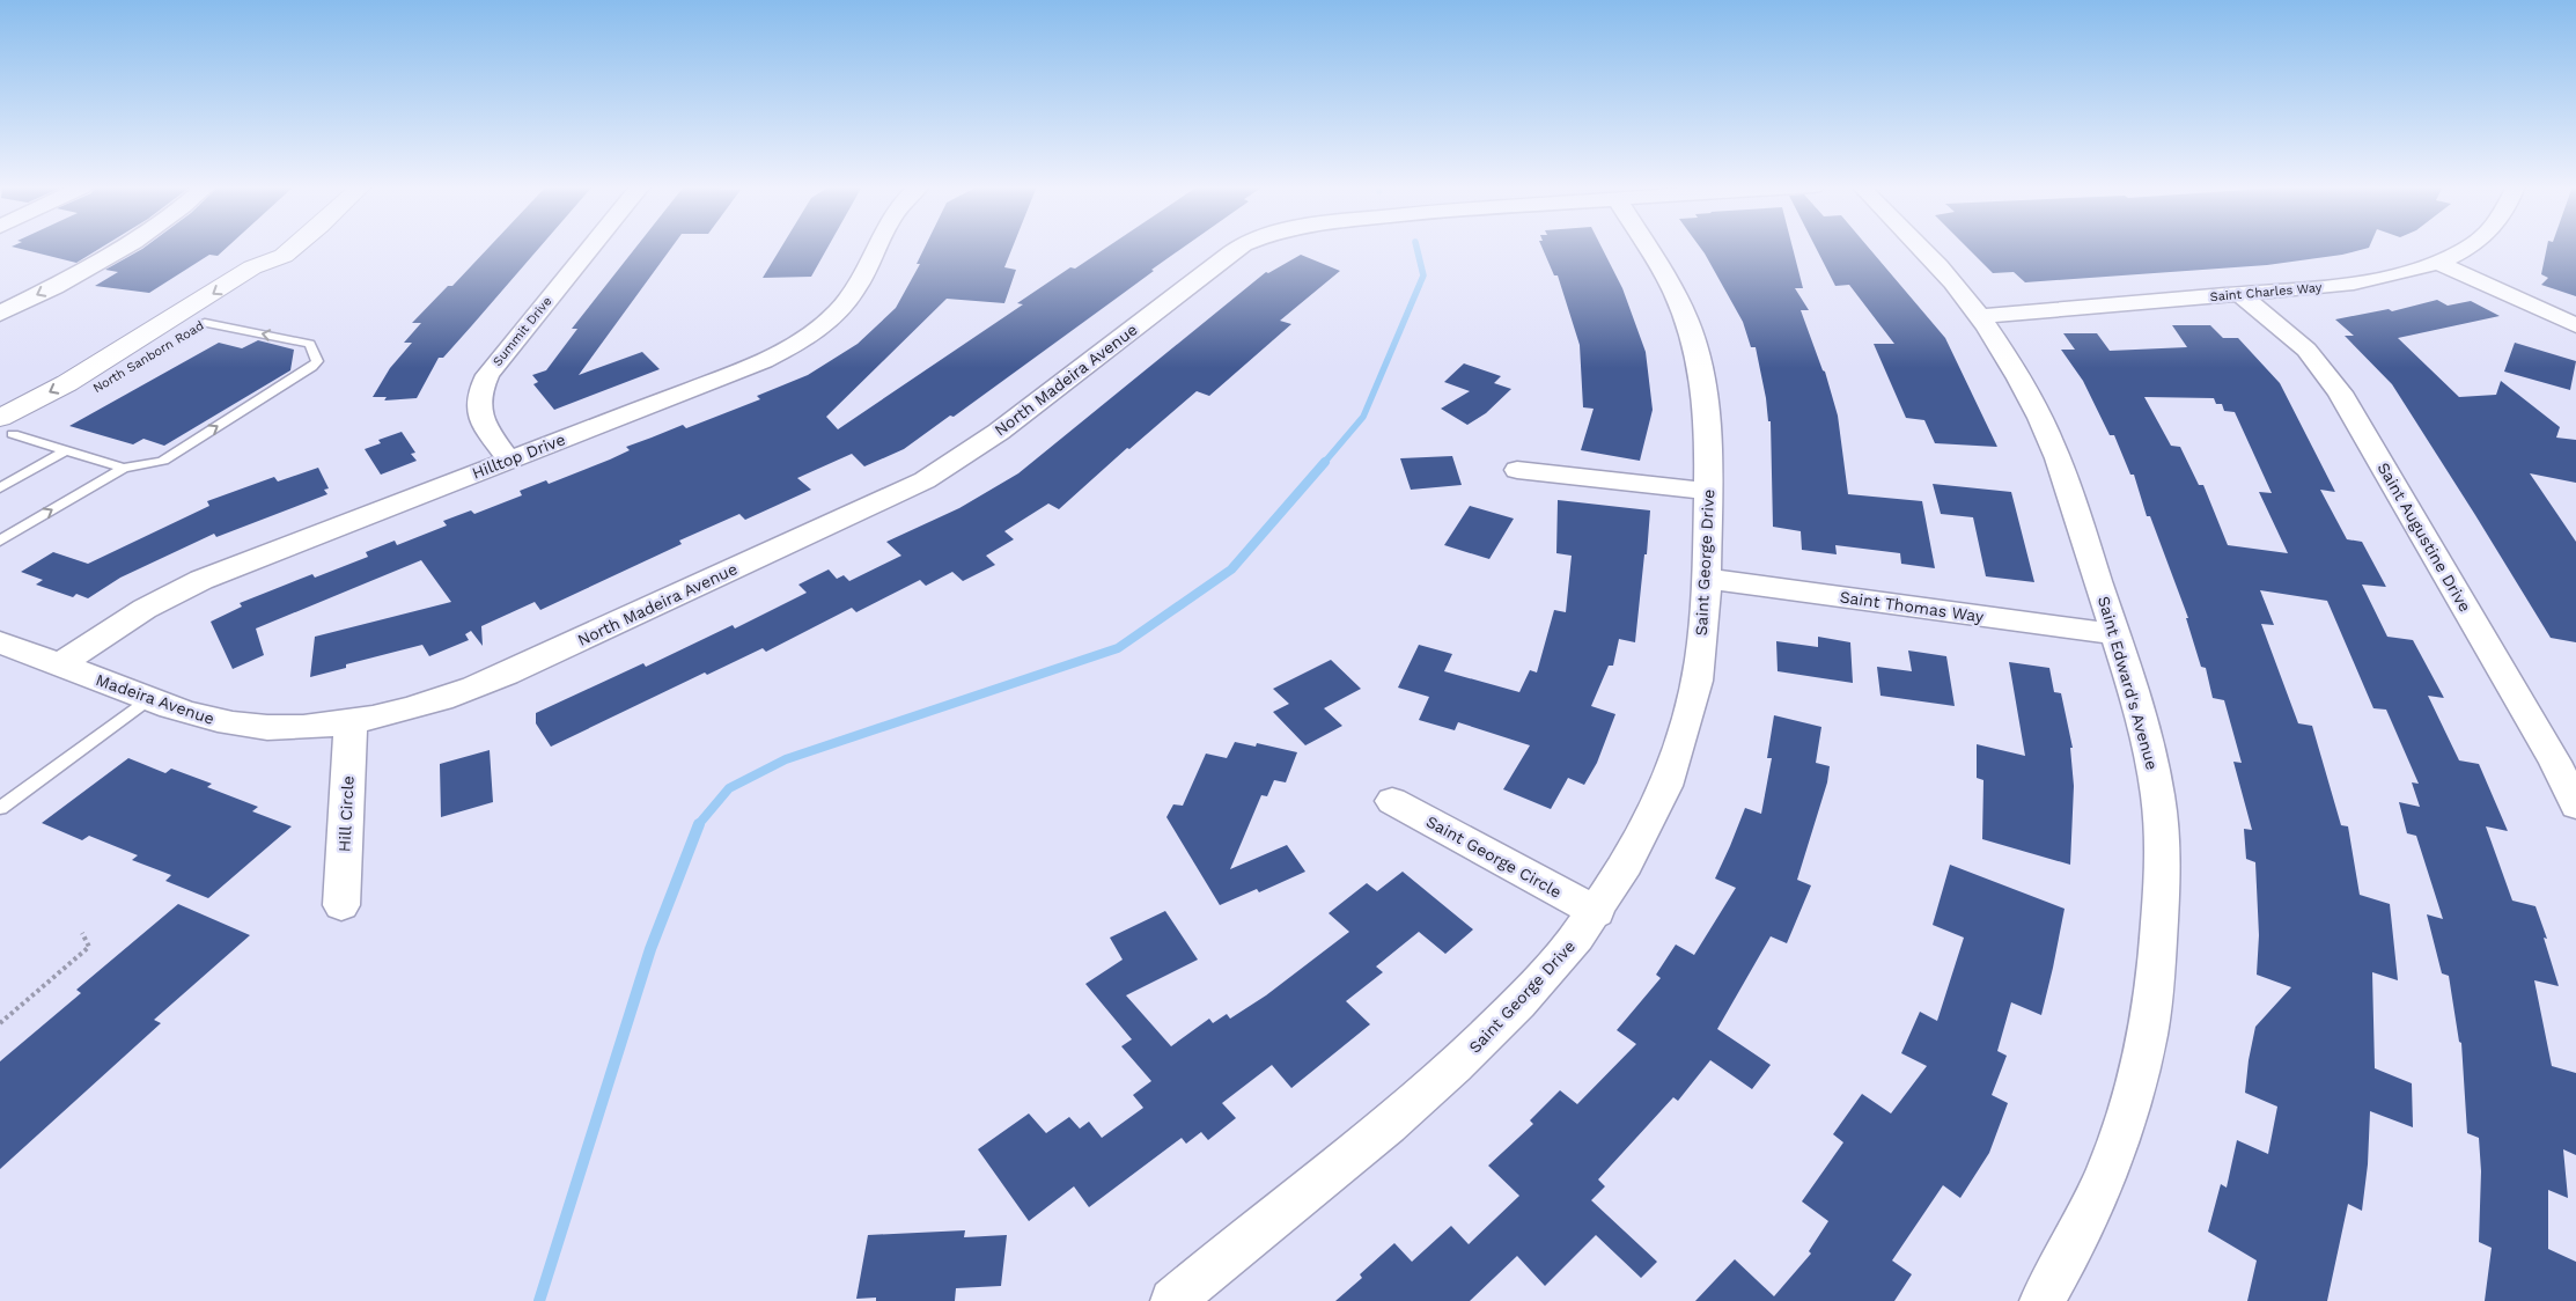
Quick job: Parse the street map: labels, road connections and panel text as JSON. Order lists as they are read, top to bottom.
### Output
{
  "streets": {
    "main road": ["North Sanborn Road"],
    "street": [
      "Saint Charles Way",
      "Summit Drive",
      "North Madeira Avenue",
      "Hilltop Drive",
      "Saint Augustine Drive",
      "Saint George Drive",
      "Saint Thomas Way",
      "Saint Edward's Avenue",
      "Madeira Avenue",
      "Hill Circle",
      "Saint George Circle"
    ]
  },
  "crossings": [
    ["Saint Charles Way", "Saint Augustine Drive"],
    ["Saint Charles Way", "Saint Edward's Avenue"],
    ["Summit Drive", "Hilltop Drive"],
    ["North Madeira Avenue", "Madeira Avenue"],
    ["North Madeira Avenue", "Hill Circle"],
    ["Hilltop Drive", "Madeira Avenue"],
    ["Saint George Drive", "Saint Thomas Way"],
    ["Saint George Drive", "Saint George Circle"],
    ["Saint Thomas Way", "Saint Edward's Avenue"],
    ["Madeira Avenue", "Hill Circle"]
  ]
}
